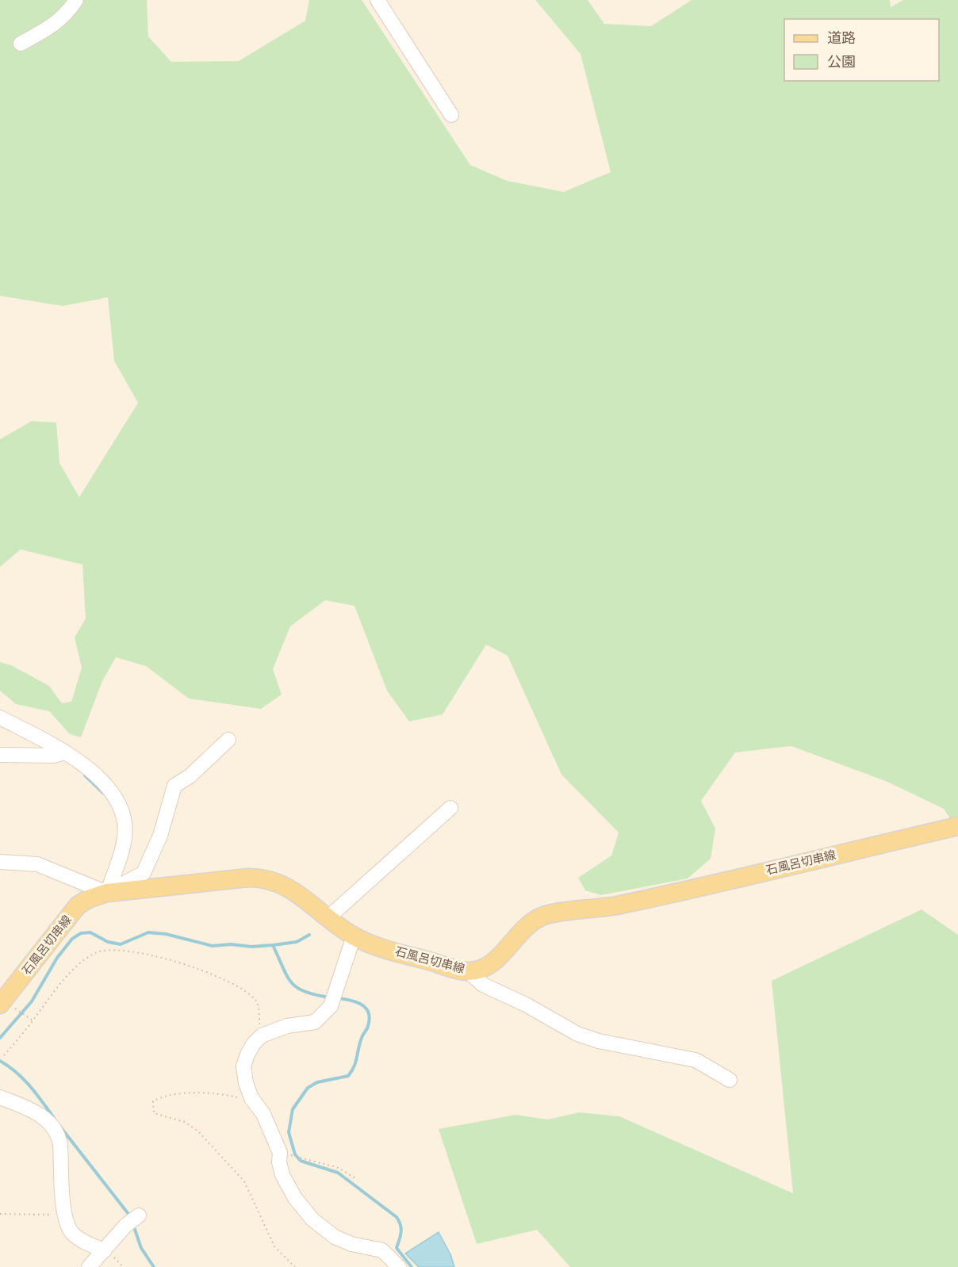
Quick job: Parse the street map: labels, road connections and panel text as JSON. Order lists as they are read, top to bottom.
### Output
{
  "streets": {
    "main road": ["石風呂切串線"]
  },
  "legend": ["道路", "公園"]
}
